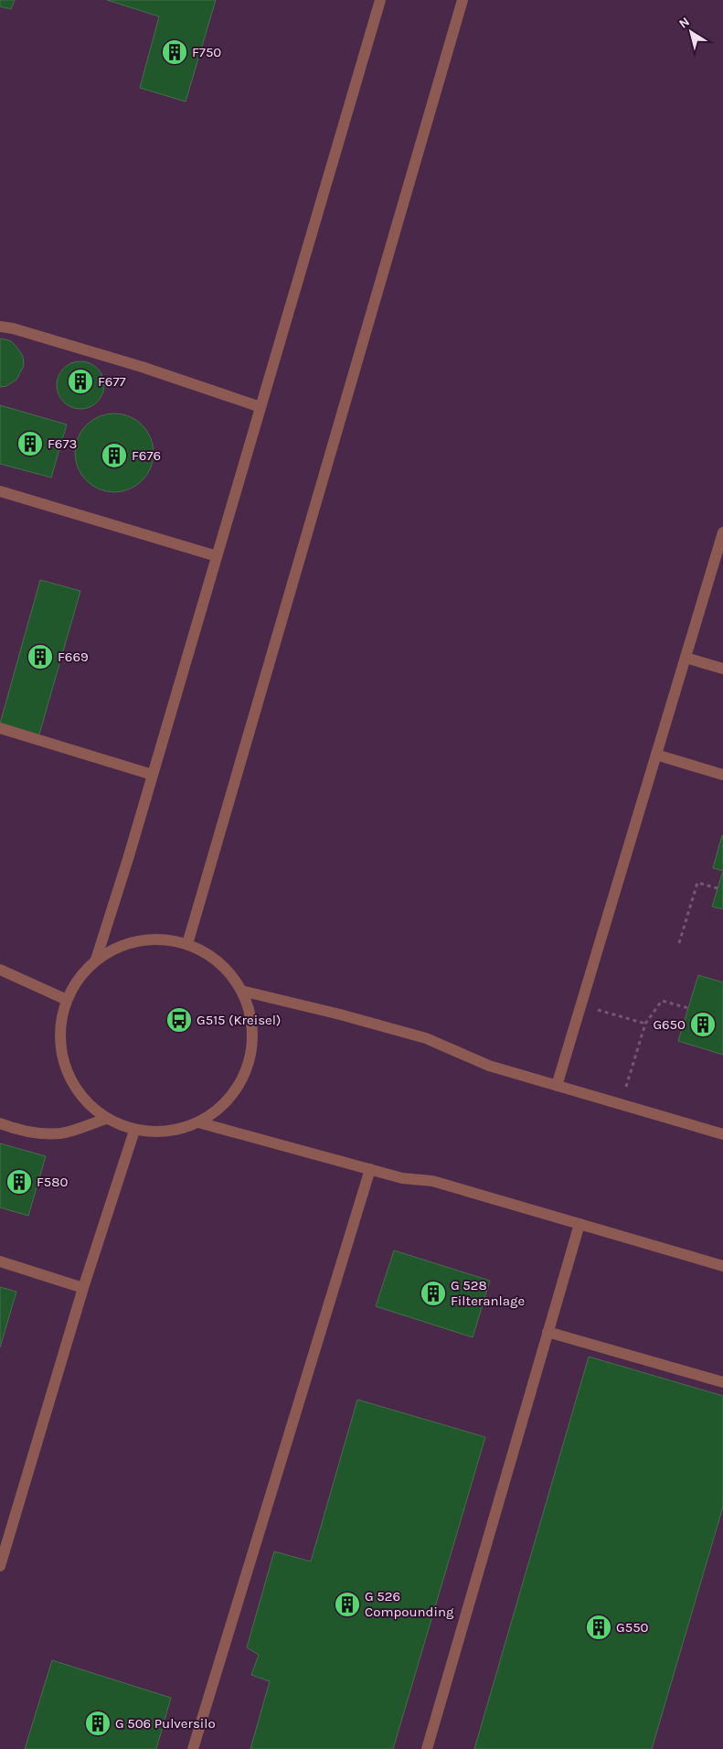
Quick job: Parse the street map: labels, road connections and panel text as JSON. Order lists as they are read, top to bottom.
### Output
{
  "places": {
    "building": [
      "F750",
      "F677",
      "F673",
      "F676",
      "F669",
      "G650",
      "F580",
      "G 528 Filteranlage",
      "G 526 Compounding",
      "G550",
      "G 506 Pulversilo"
    ],
    "bus stop": ["G515 (Kreisel)"]
  },
  "north": "top left"
}
